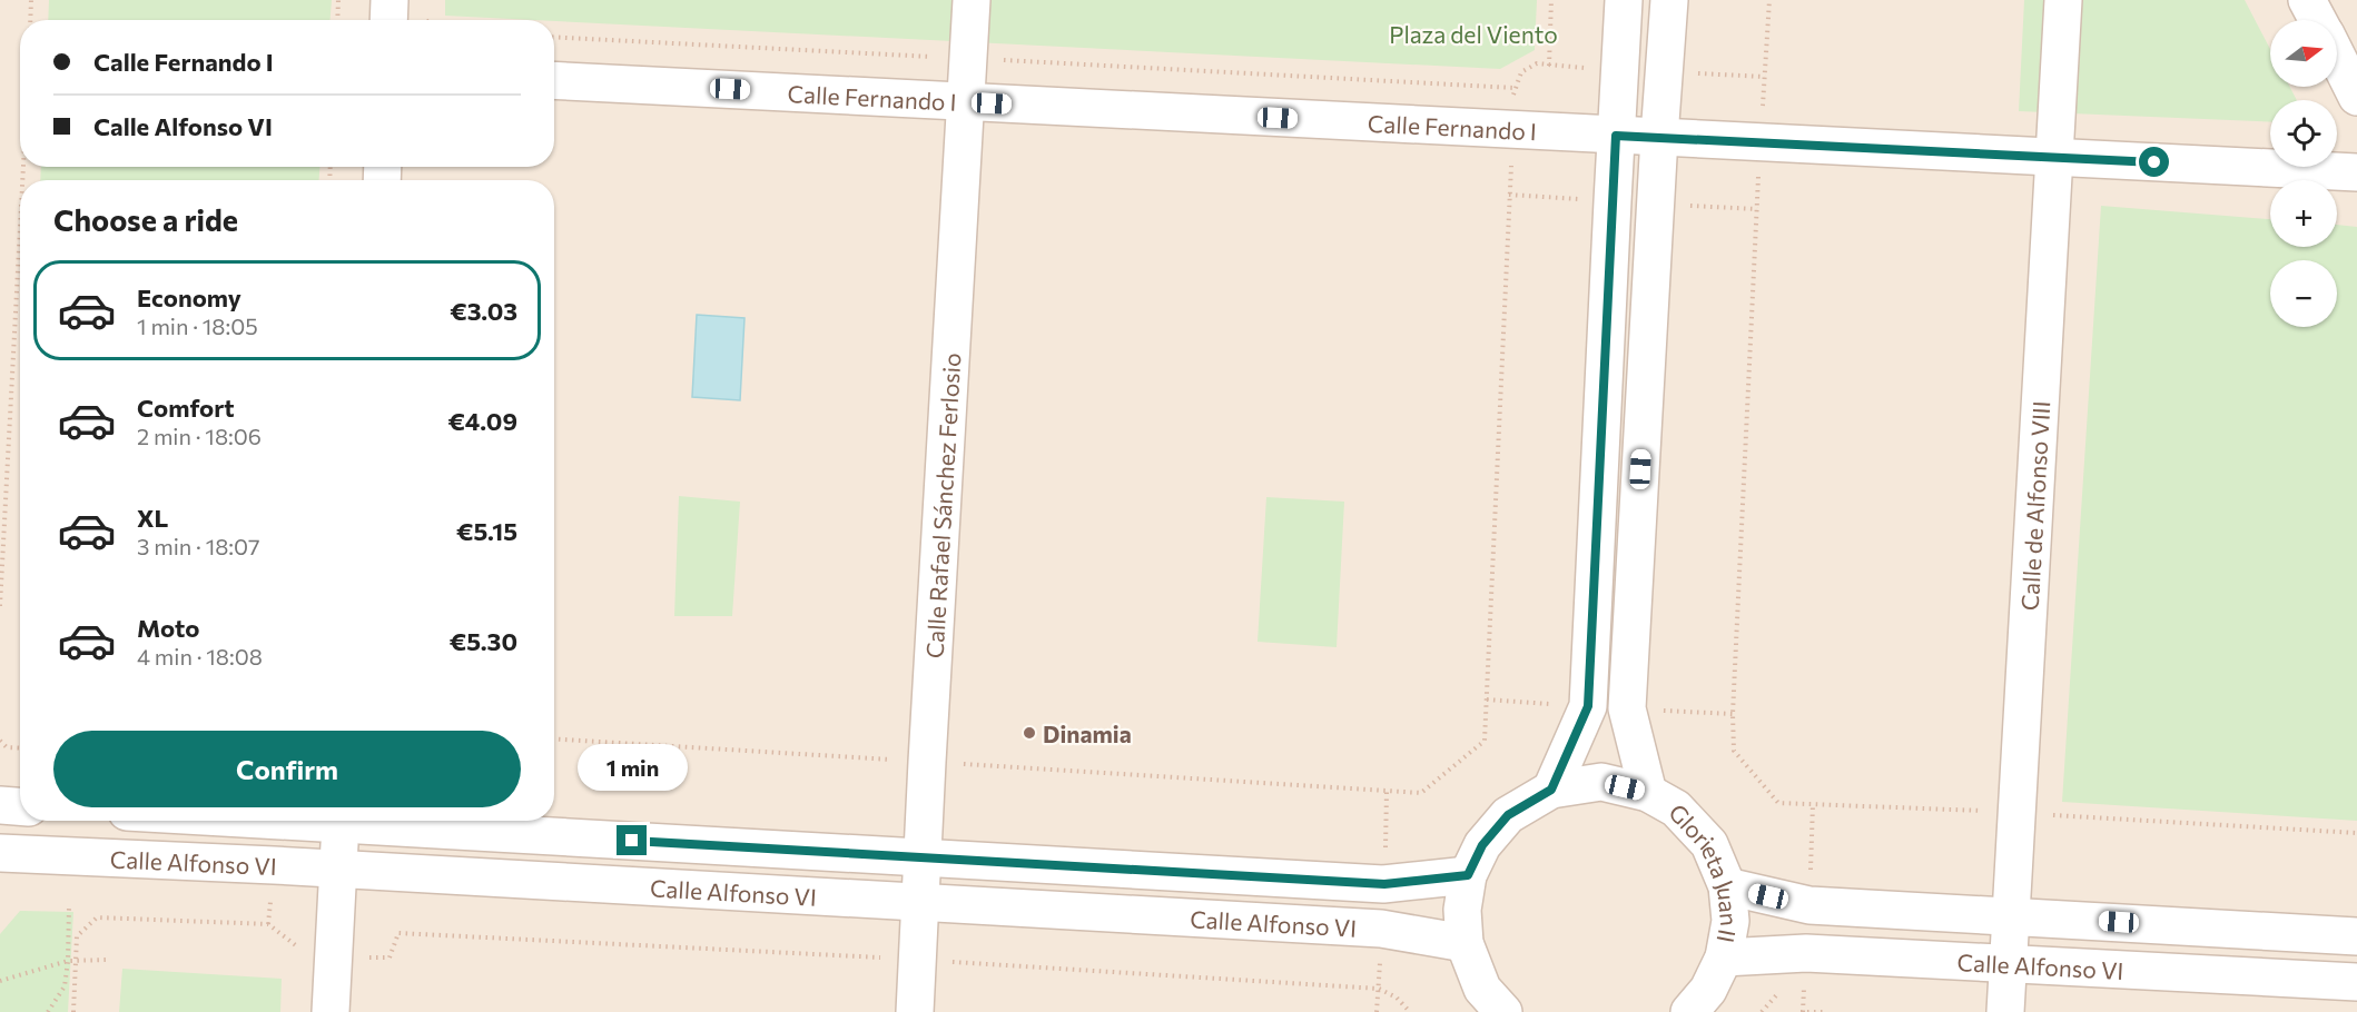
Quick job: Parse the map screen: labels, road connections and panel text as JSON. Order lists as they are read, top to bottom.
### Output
{
  "streets": {
    "street": [
      "Calle Fernando I",
      "Calle Rafael Sánchez Ferlosio",
      "Calle de Alfonso VIII",
      "Calle Alfonso VI",
      "Glorieta Juan II"
    ]
  },
  "crossings": [
    ["Calle Fernando I", "Calle Rafael Sánchez Ferlosio"],
    ["Calle Fernando I", "Calle de Alfonso VIII"],
    ["Calle Rafael Sánchez Ferlosio", "Calle Alfonso VI"],
    ["Calle de Alfonso VIII", "Calle Alfonso VI"],
    ["Calle Alfonso VI", "Glorieta Juan II"]
  ],
  "parks": ["Plaza del Viento"],
  "places": ["Dinamia"],
  "north": "right",
  "page": {
    "map_buttons": ["+", "−"],
    "banner": ["Calle Fernando I", "Calle Alfonso VI"],
    "heading": "Choose a ride",
    "list": [
      {
        "name": "Economy",
        "note": "1 min · 18:05",
        "value": "€3.03"
      },
      {
        "name": "Comfort",
        "note": "2 min · 18:06",
        "value": "€4.09"
      },
      {
        "name": "XL",
        "note": "3 min · 18:07",
        "value": "€5.15"
      },
      {
        "name": "Moto",
        "note": "4 min · 18:08",
        "value": "€5.30"
      }
    ],
    "buttons": "Confirm",
    "bubble": "1 min"
  }
}
